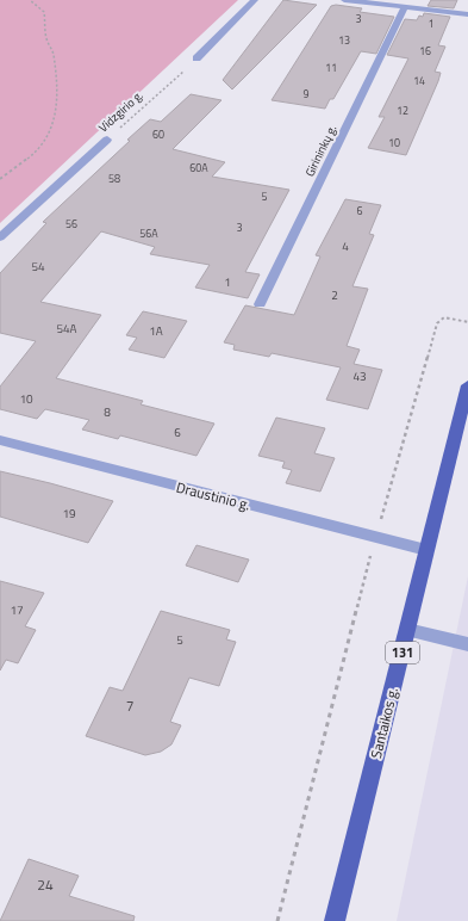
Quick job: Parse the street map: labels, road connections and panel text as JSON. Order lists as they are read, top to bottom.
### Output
{
  "streets": {
    "main road": ["131", "Santaikos g."],
    "street": ["Vidzgirio g.", "Girininkų g.", "Draustinio g."]
  },
  "crossings": [
    ["Draustinio g.", "Santaikos g."]
  ],
  "house_numbers": [
    "3",
    "1",
    "13",
    "16",
    "11",
    "14",
    "9",
    "12",
    "60",
    "10",
    "60A",
    "58",
    "5",
    "6",
    "56",
    "3",
    "56A",
    "4",
    "54",
    "1",
    "2",
    "54A",
    "1A",
    "43",
    "10",
    "8",
    "6",
    "19",
    "17",
    "5",
    "7",
    "24"
  ]
}
